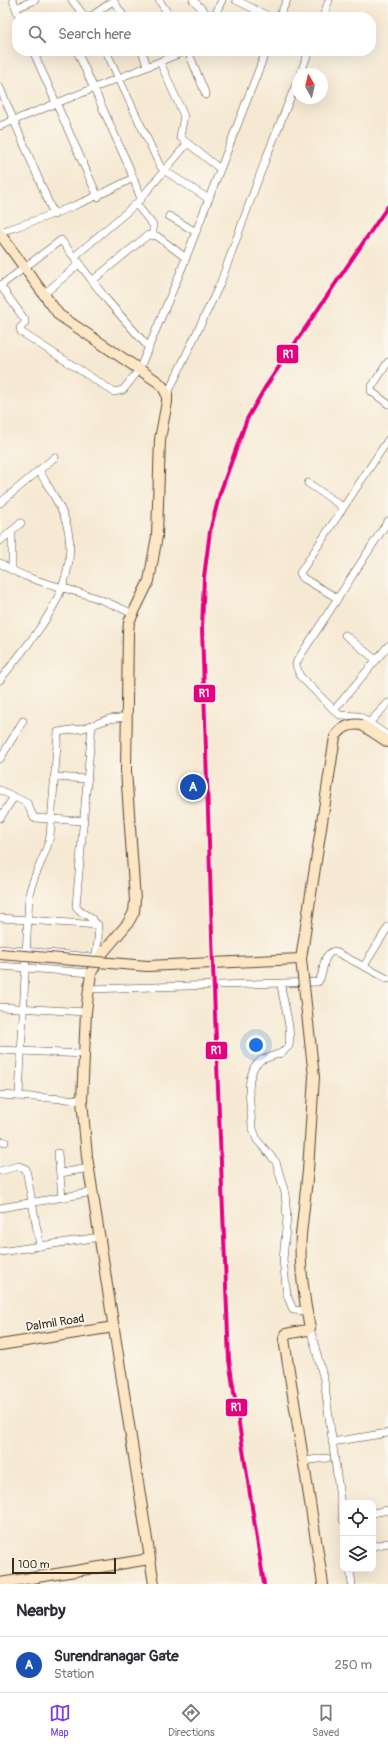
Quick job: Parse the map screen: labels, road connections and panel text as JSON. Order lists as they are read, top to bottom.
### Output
{
  "streets": {
    "street": ["Dalmil Road"]
  },
  "lines": ["transit line R1"],
  "scale_bar": "100 m",
  "north": "top",
  "page": {
    "search": "Search here",
    "pins": "A",
    "scale": "100 m",
    "heading": "Nearby",
    "list": [
      {
        "mark": "A",
        "name": "Surendranagar Gate",
        "note": "Station",
        "value": "250 m"
      }
    ],
    "nav": ["Map", "Directions", "Saved"]
  }
}
